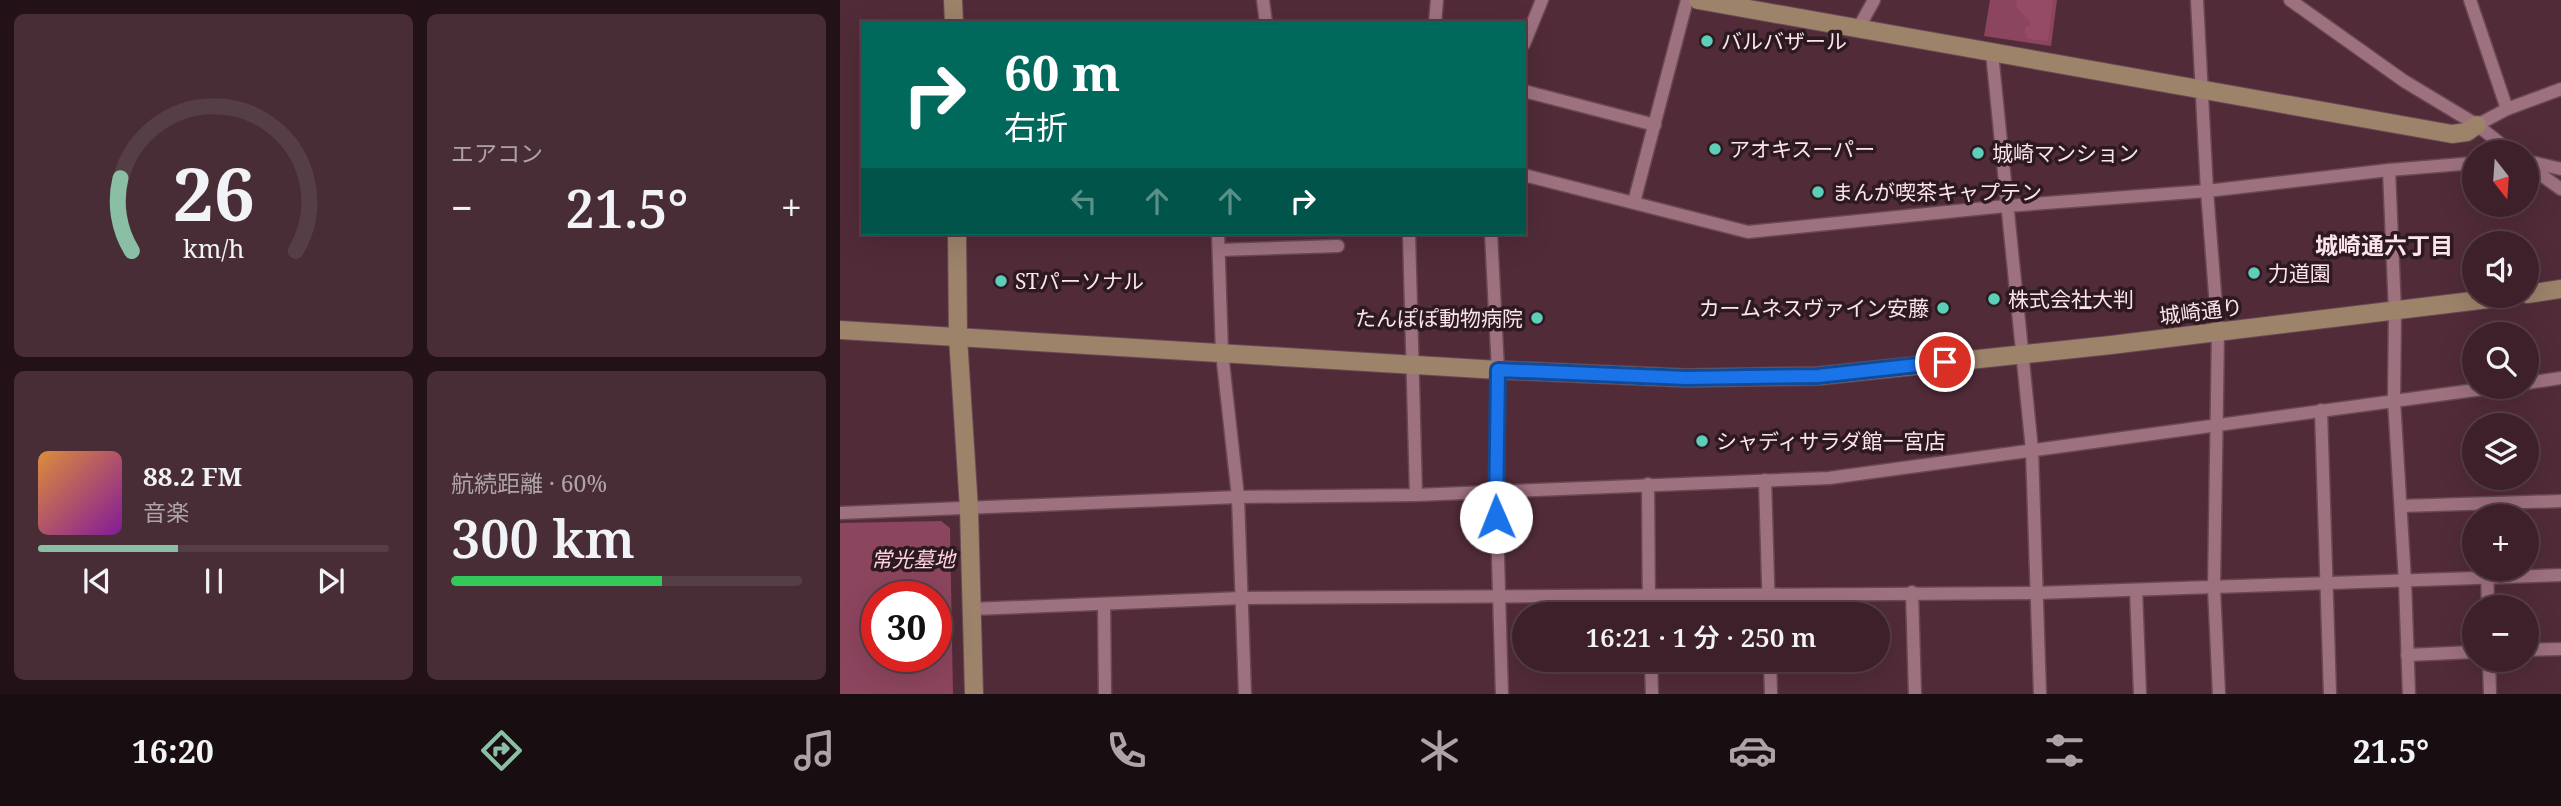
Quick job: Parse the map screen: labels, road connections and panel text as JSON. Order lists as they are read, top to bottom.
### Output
{
  "streets": {
    "street": ["城崎通り"]
  },
  "districts": ["城崎通六丁目"],
  "parks": ["常光墓地"],
  "places": [
    "バルバザール",
    "アオキスーパー",
    "城崎マンション",
    "まんが喫茶キャプテン",
    "力道園",
    "STパーソナル",
    "株式会社大判",
    "カームネスヴァイン安藤",
    "たんぽぽ動物病院",
    "シャディサラダ館一宮店"
  ],
  "north": "bottom",
  "page": {
    "tile": [
      "エアコン",
      ["航続距離 · 60%", "300 km"]
    ],
    "turn": ["60 m", "右折"],
    "map_buttons": ["+", "−"],
    "heat": ["−", "21.5°", "+"],
    "song": ["88.2 FM", "音楽"],
    "limit": "30",
    "trip": "16:21 · 1 分 · 250 m",
    "tabs": ["16:20", "21.5°"],
    "gauge": ["26", "km/h"]
  }
}
